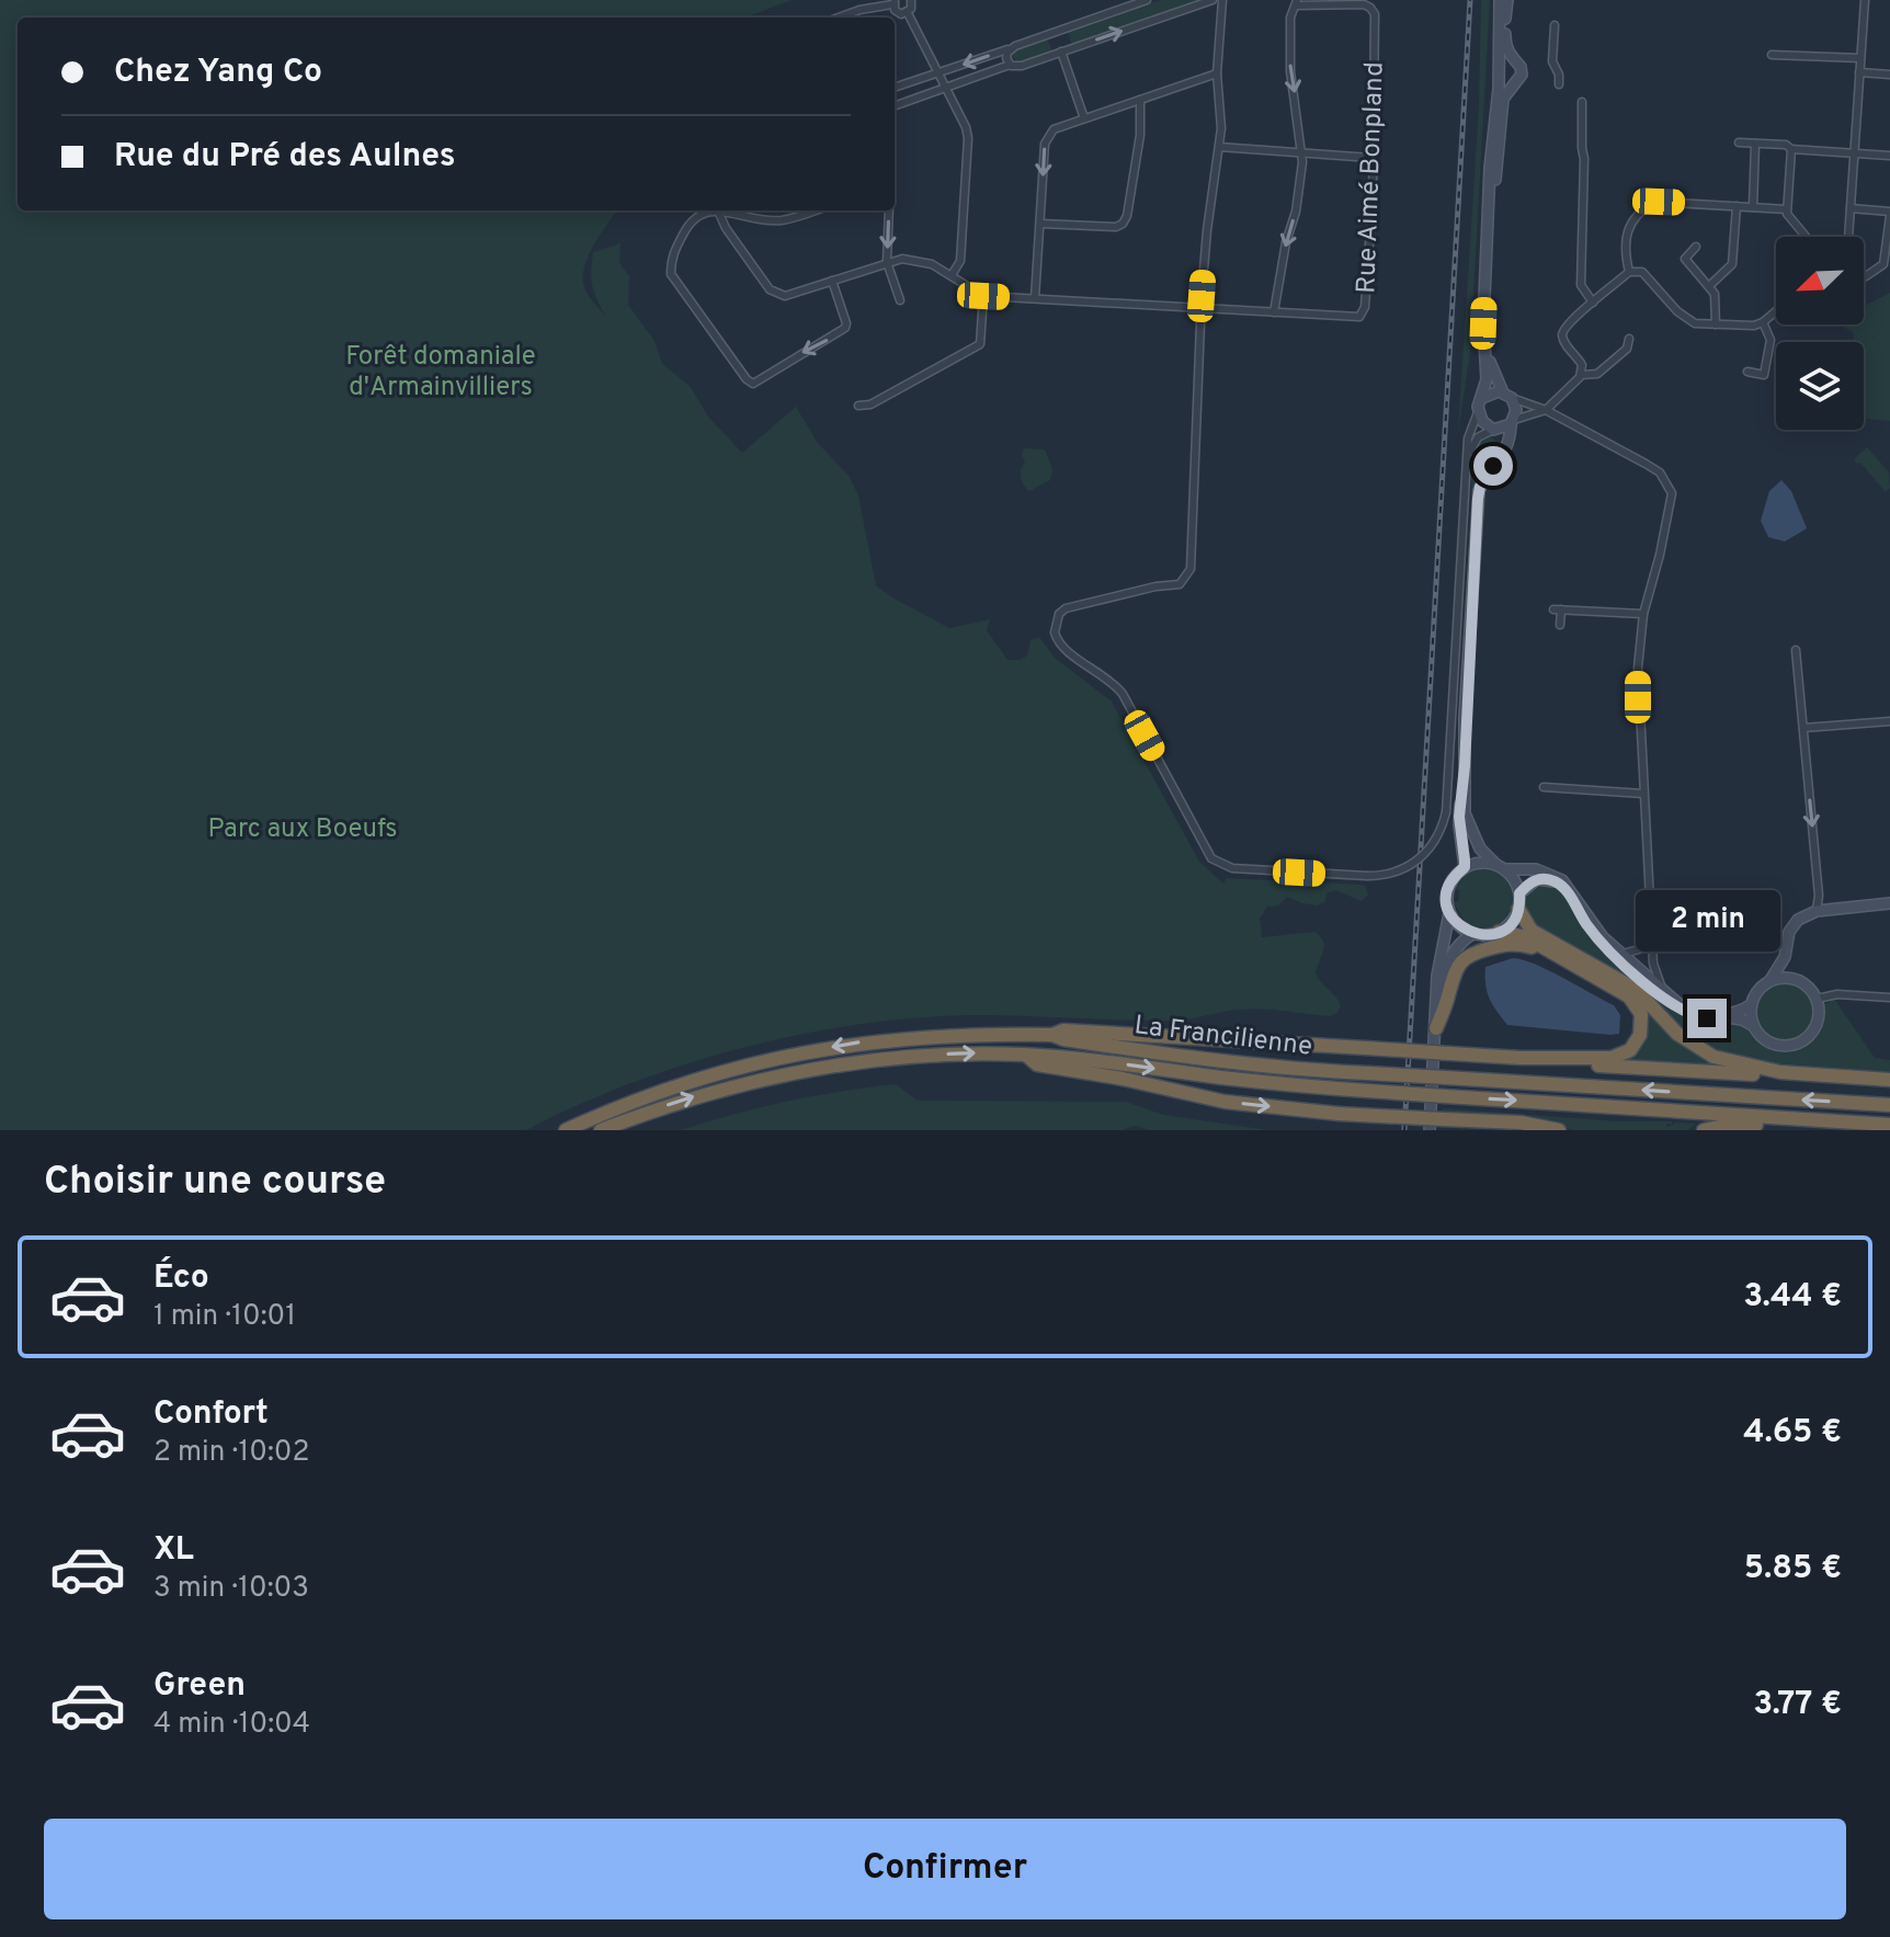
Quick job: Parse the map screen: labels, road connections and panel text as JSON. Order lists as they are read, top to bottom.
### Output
{
  "streets": {
    "highway": ["La Francilienne"],
    "street": ["Rue Aimé Bonpland"]
  },
  "parks": ["Forêt domaniale d'Armainvilliers", "Parc aux Boeufs"],
  "north": "bottom left",
  "page": {
    "banner": ["Chez Yang Co", "Rue du Pré des Aulnes"],
    "bubble": "2 min",
    "heading": "Choisir une course",
    "list": [
      {
        "name": "Éco",
        "note": "1 min · 10:01",
        "value": "3.44 €"
      },
      {
        "name": "Confort",
        "note": "2 min · 10:02",
        "value": "4.65 €"
      },
      {
        "name": "XL",
        "note": "3 min · 10:03",
        "value": "5.85 €"
      },
      {
        "name": "Green",
        "note": "4 min · 10:04",
        "value": "3.77 €"
      }
    ],
    "buttons": "Confirmer"
  }
}
